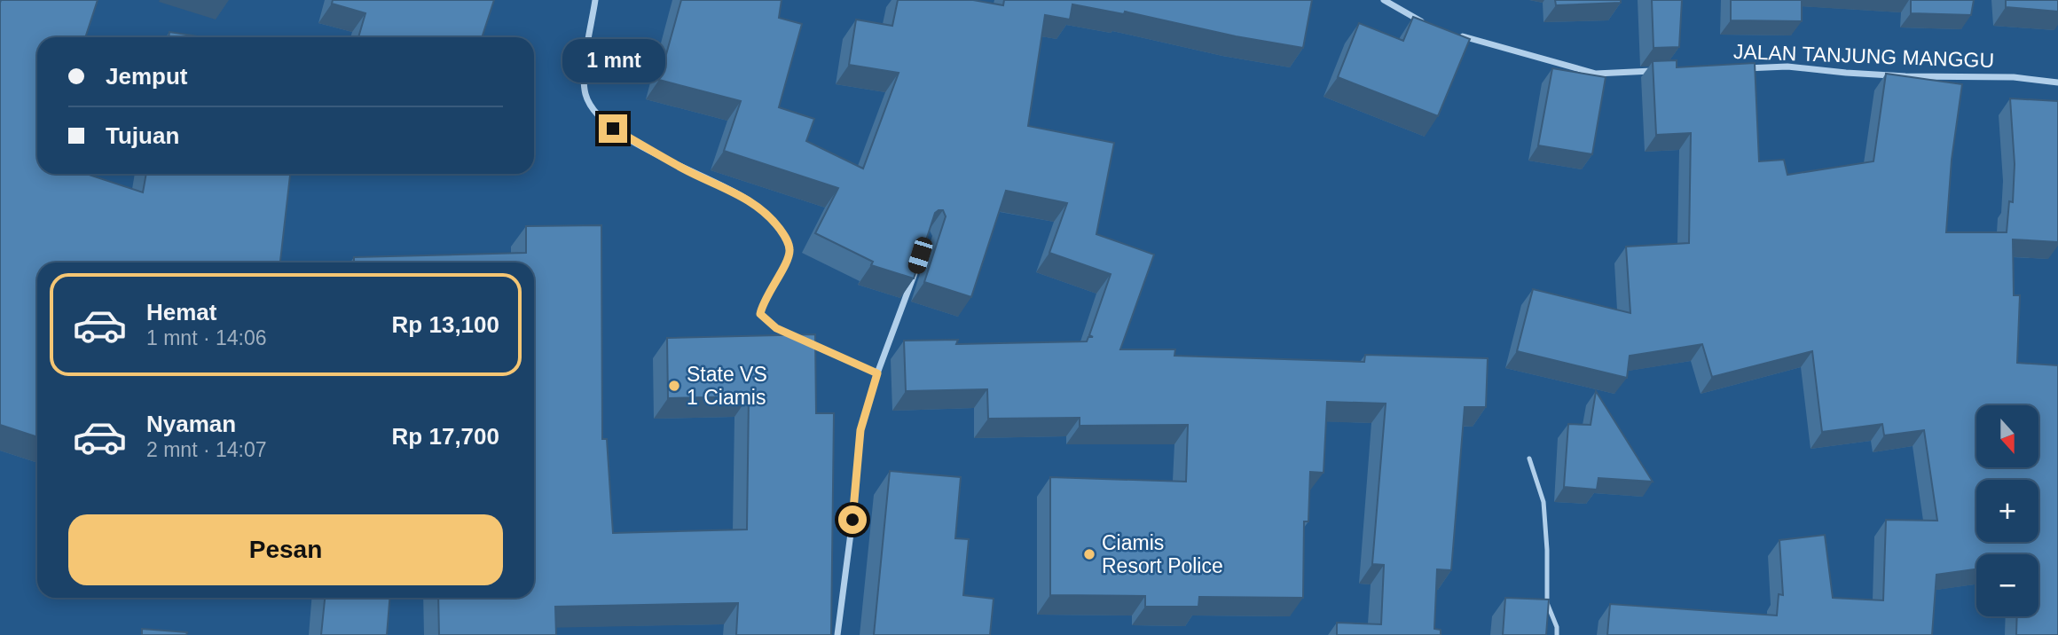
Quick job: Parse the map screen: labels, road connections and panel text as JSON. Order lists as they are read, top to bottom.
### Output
{
  "streets": {
    "street": ["JALAN TANJUNG MANGGU"]
  },
  "places": ["State VS 1 Ciamis", "Ciamis Resort Police"],
  "north": "bottom",
  "page": {
    "banner": ["Jemput", "Tujuan"],
    "bubble": "1 mnt",
    "list": [
      {
        "name": "Hemat",
        "note": "1 mnt · 14:06",
        "value": "Rp 13,100"
      },
      {
        "name": "Nyaman",
        "note": "2 mnt · 14:07",
        "value": "Rp 17,700"
      }
    ],
    "map_buttons": ["+", "−"],
    "buttons": "Pesan"
  }
}
